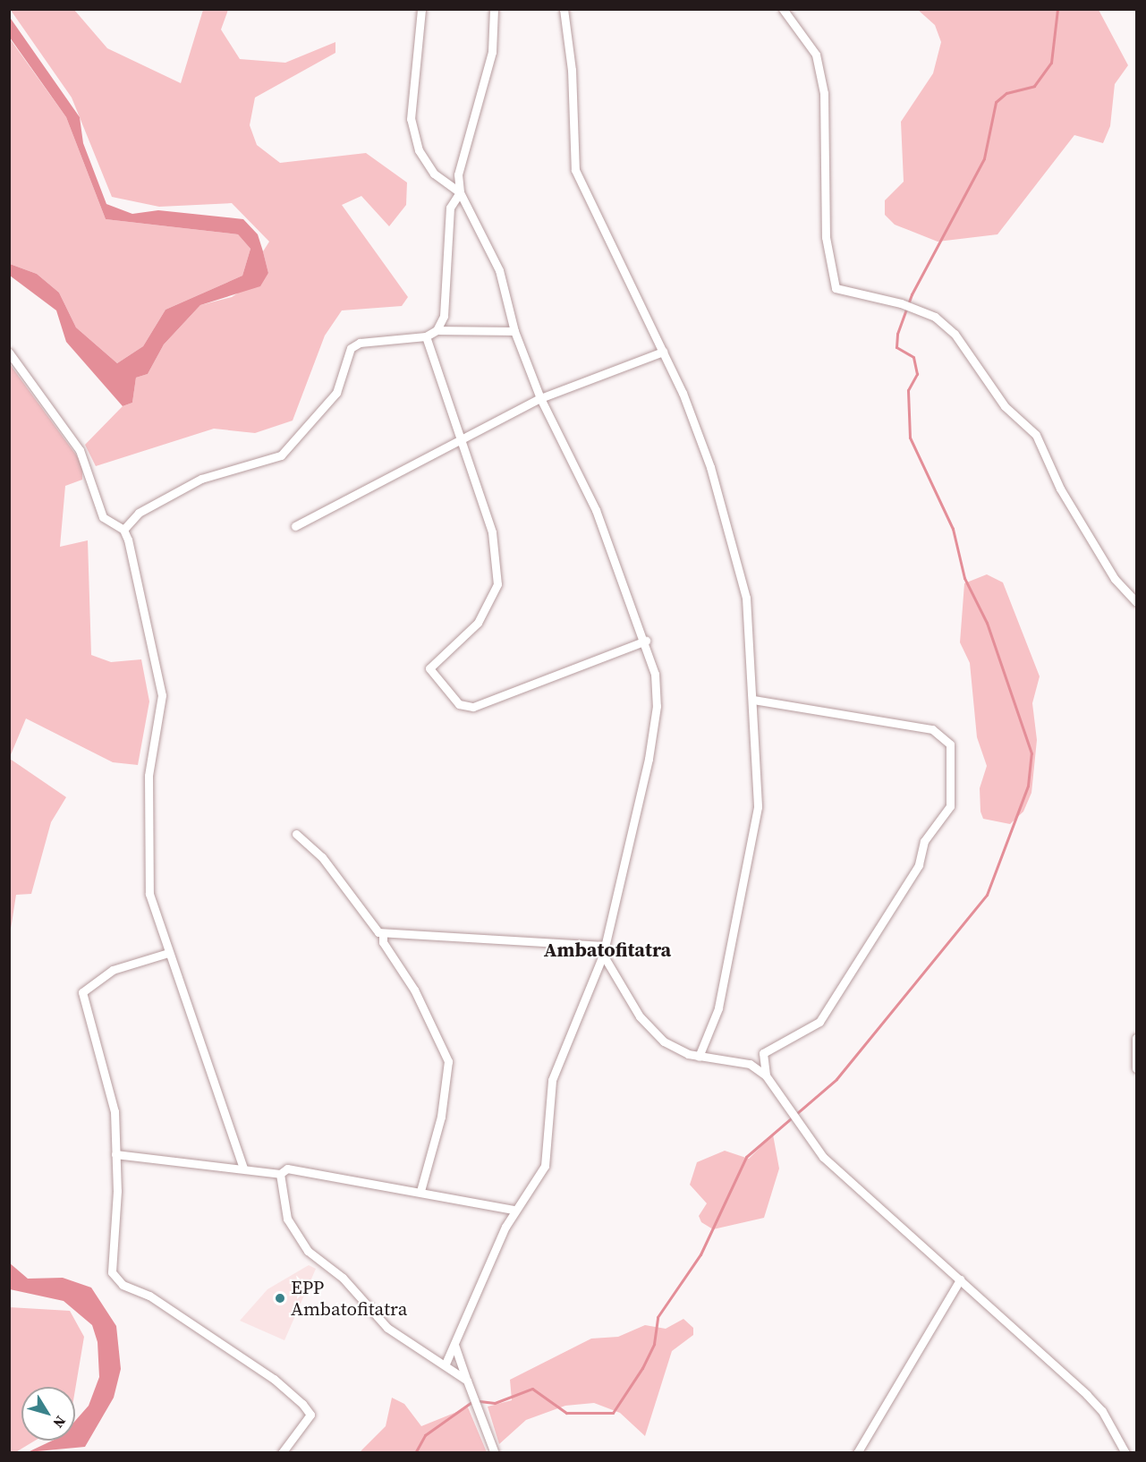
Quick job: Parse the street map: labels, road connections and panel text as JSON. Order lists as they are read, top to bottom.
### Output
{
  "districts": ["Ambatofitatra"],
  "places": ["EPP Ambatofitatra"],
  "north": "bottom right"
}
